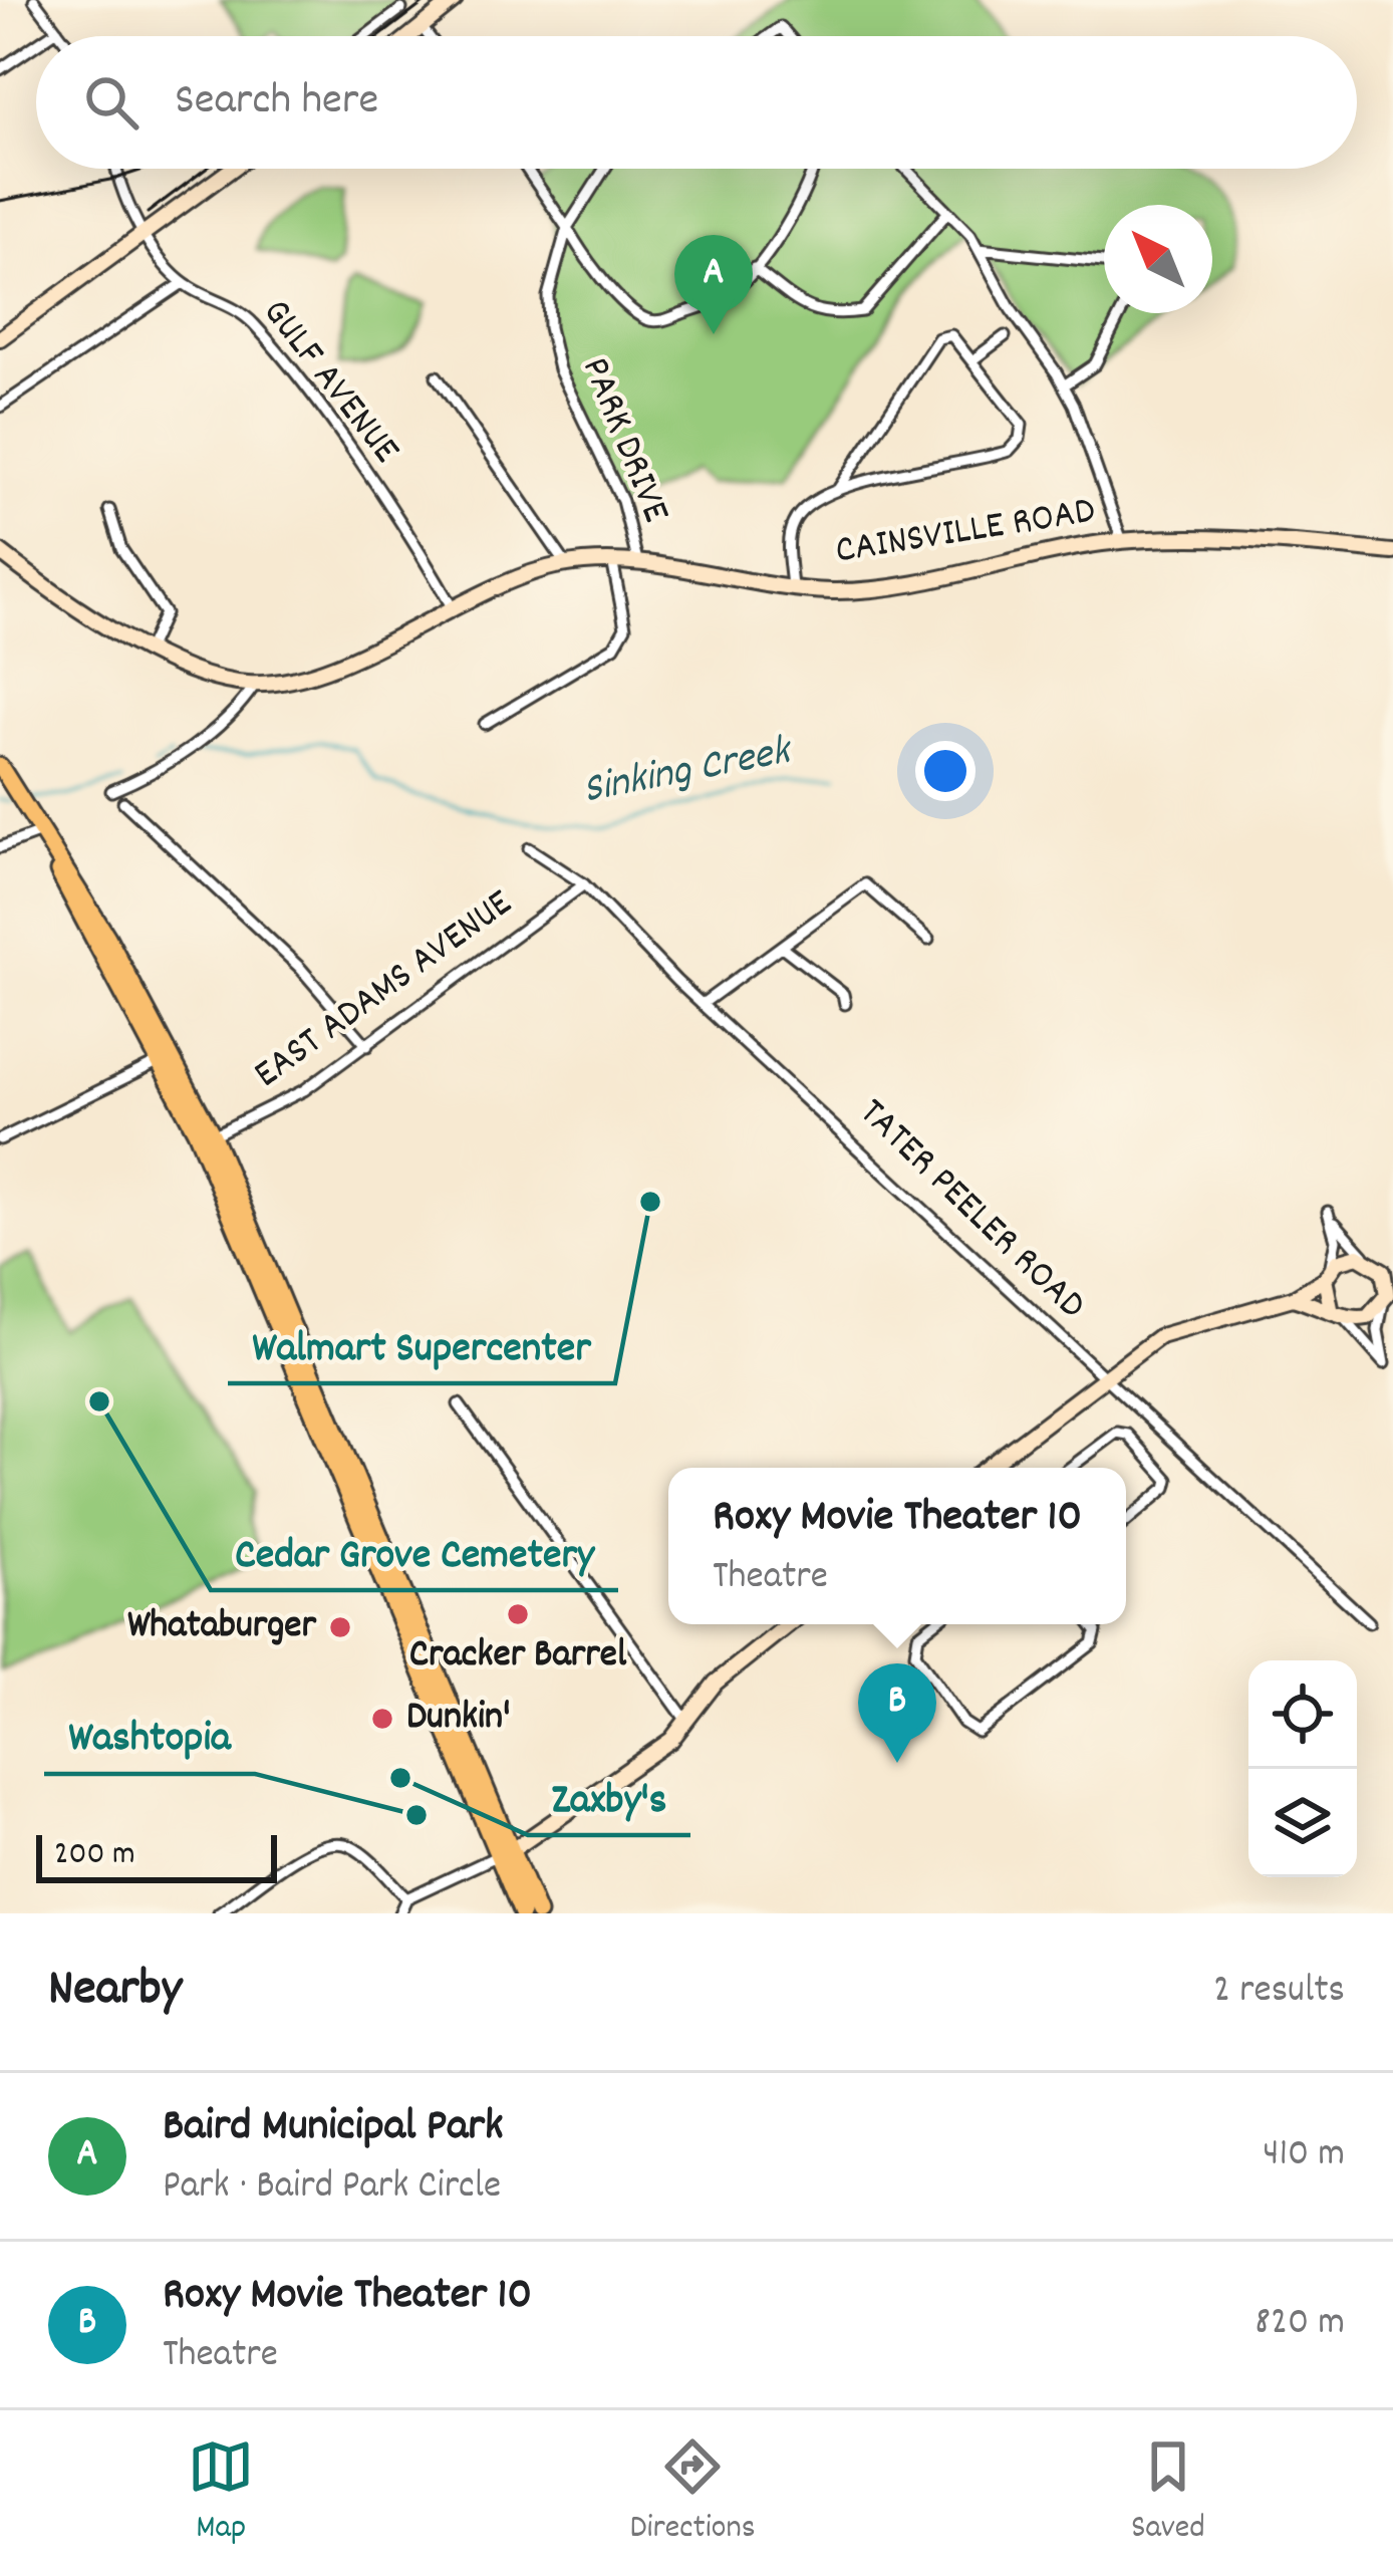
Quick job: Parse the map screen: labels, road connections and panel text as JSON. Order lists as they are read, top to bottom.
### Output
{
  "streets": {
    "main road": ["CAINSVILLE ROAD"],
    "street": [
      "GULF AVENUE",
      "PARK DRIVE",
      "EAST ADAMS AVENUE",
      "TATER PEELER ROAD"
    ]
  },
  "crossings": [
    ["GULF AVENUE", "CAINSVILLE ROAD"],
    ["PARK DRIVE", "CAINSVILLE ROAD"],
    ["EAST ADAMS AVENUE", "TATER PEELER ROAD"]
  ],
  "water": ["Sinking Creek"],
  "places": [
    "Walmart Supercenter",
    "Cedar Grove Cemetery",
    "Cracker Barrel",
    "Whataburger",
    "Dunkin'",
    "Zaxby's",
    "Washtopia"
  ],
  "scale_bar": "200 m",
  "north": "top left",
  "page": {
    "search": "Search here",
    "pins": ["A", "B"],
    "popup": ["Roxy Movie Theater 10", "Theatre"],
    "scale": "200 m",
    "heading": ["Nearby", "2 results"],
    "list": [
      {
        "mark": "A",
        "name": "Baird Municipal Park",
        "note": "Park · Baird Park Circle",
        "value": "410 m"
      },
      {
        "mark": "B",
        "name": "Roxy Movie Theater 10",
        "note": "Theatre",
        "value": "820 m"
      }
    ],
    "nav": ["Map", "Directions", "Saved"]
  }
}
